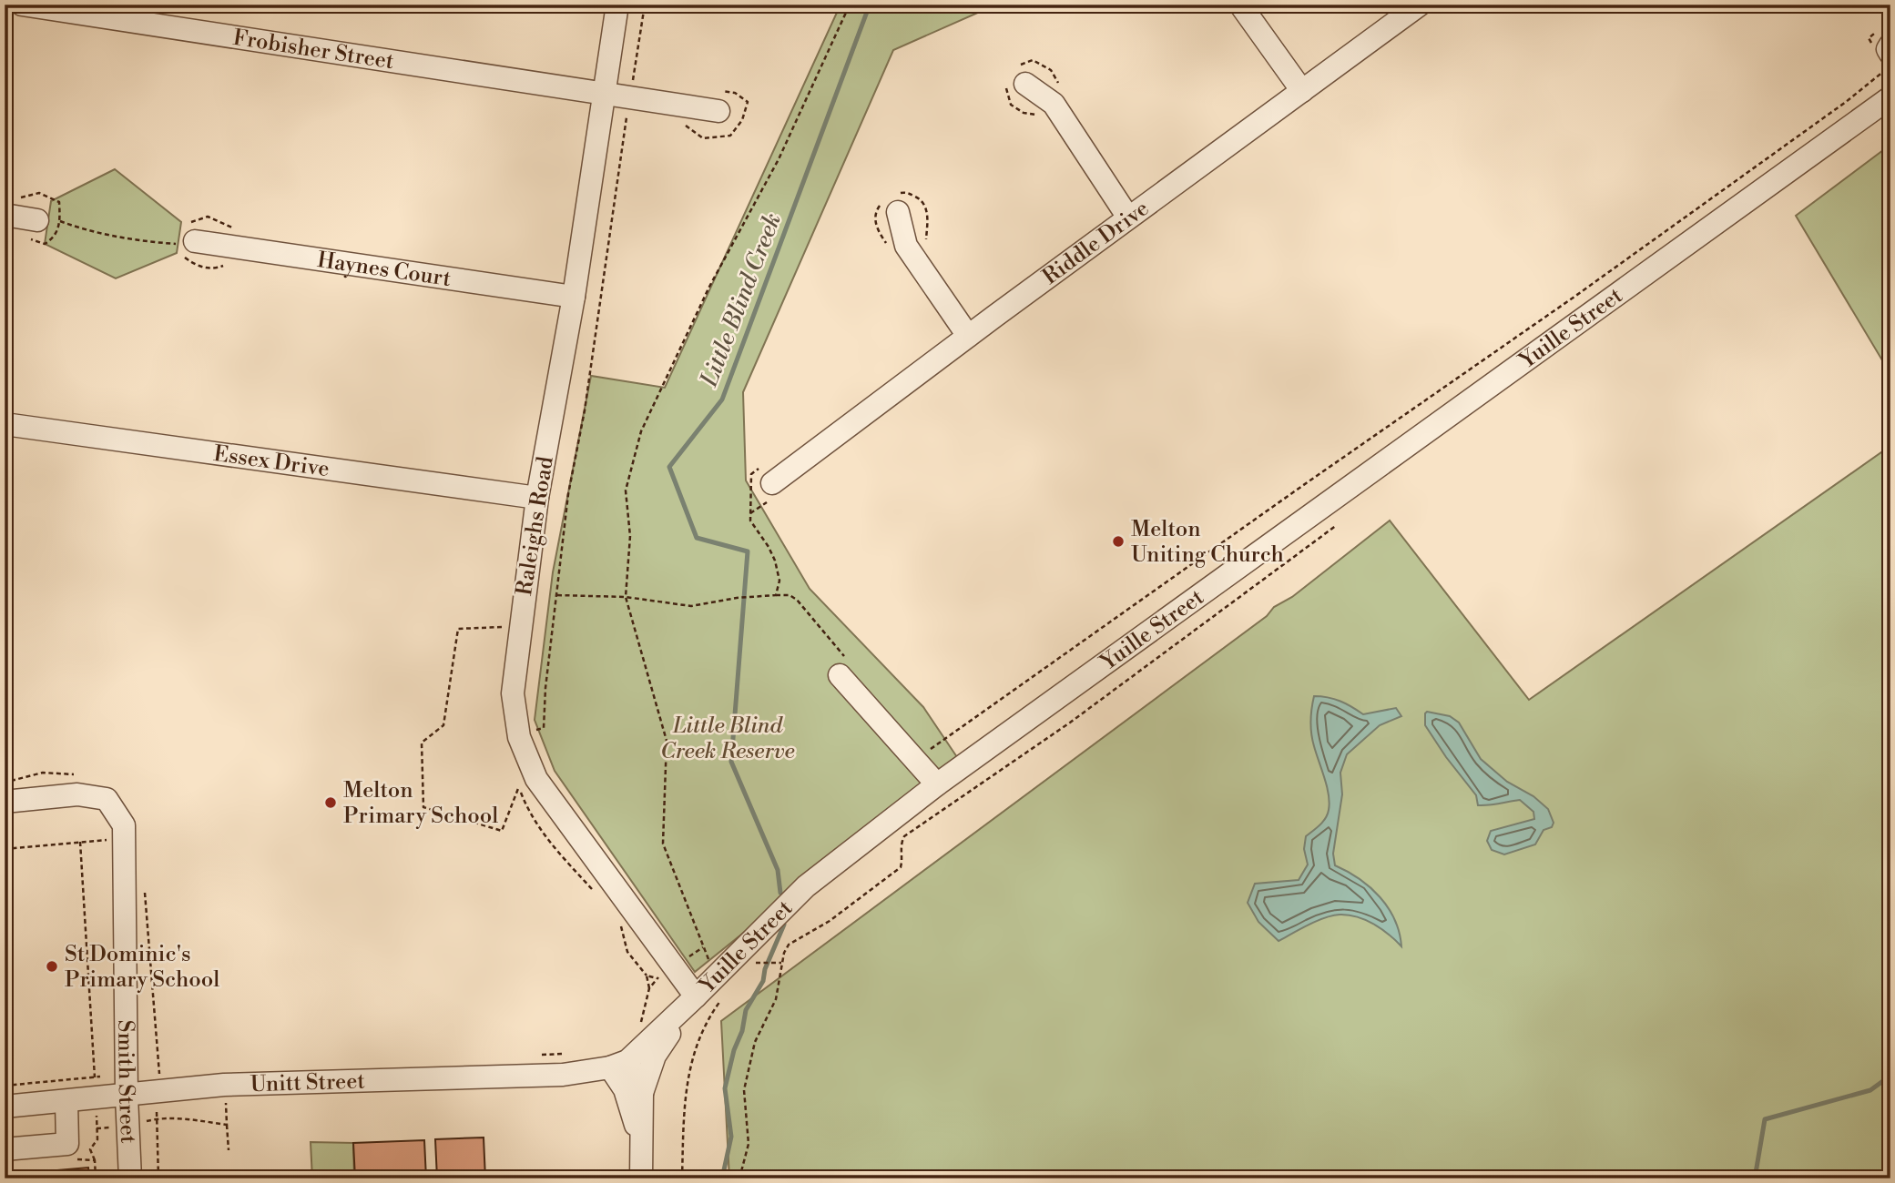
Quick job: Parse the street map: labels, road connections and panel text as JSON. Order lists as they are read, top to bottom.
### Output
{
  "streets": {
    "street": [
      "Frobisher Street",
      "Riddle Drive",
      "Haynes Court",
      "Yuille Street",
      "Essex Drive",
      "Raleighs Road",
      "Smith Street",
      "Unitt Street"
    ]
  },
  "crossings": [
    ["Frobisher Street", "Raleighs Road"],
    ["Haynes Court", "Raleighs Road"],
    ["Yuille Street", "Raleighs Road"],
    ["Yuille Street", "Unitt Street"],
    ["Essex Drive", "Raleighs Road"],
    ["Smith Street", "Unitt Street"]
  ],
  "water": ["Little Blind Creek"],
  "parks": ["Little Blind Creek Reserve"],
  "places": ["Melton Uniting Church", "Melton Primary School", "St Dominic's Primary School"]
}
